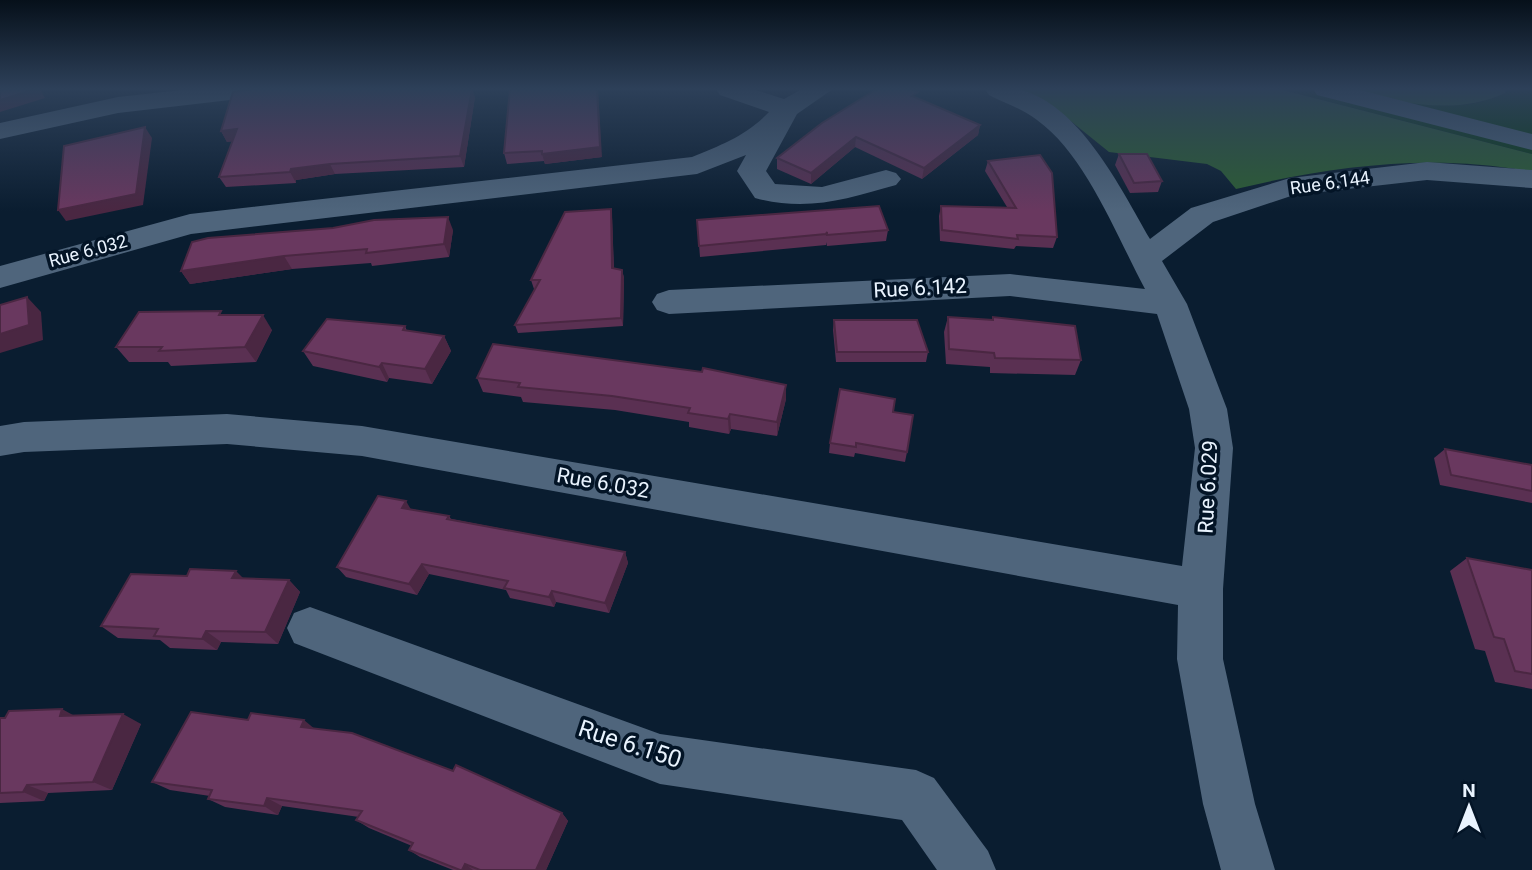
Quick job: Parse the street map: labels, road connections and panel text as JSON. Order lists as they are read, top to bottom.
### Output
{
  "streets": {
    "street": [
      "Rue 6.144",
      "Rue 6.032",
      "Rue 6.142",
      "Rue 6.029",
      "Rue 6.150"
    ]
  },
  "crossings": [
    ["Rue 6.144", "Rue 6.029"],
    ["Rue 6.032", "Rue 6.029"],
    ["Rue 6.142", "Rue 6.029"]
  ],
  "north": "top"
}
